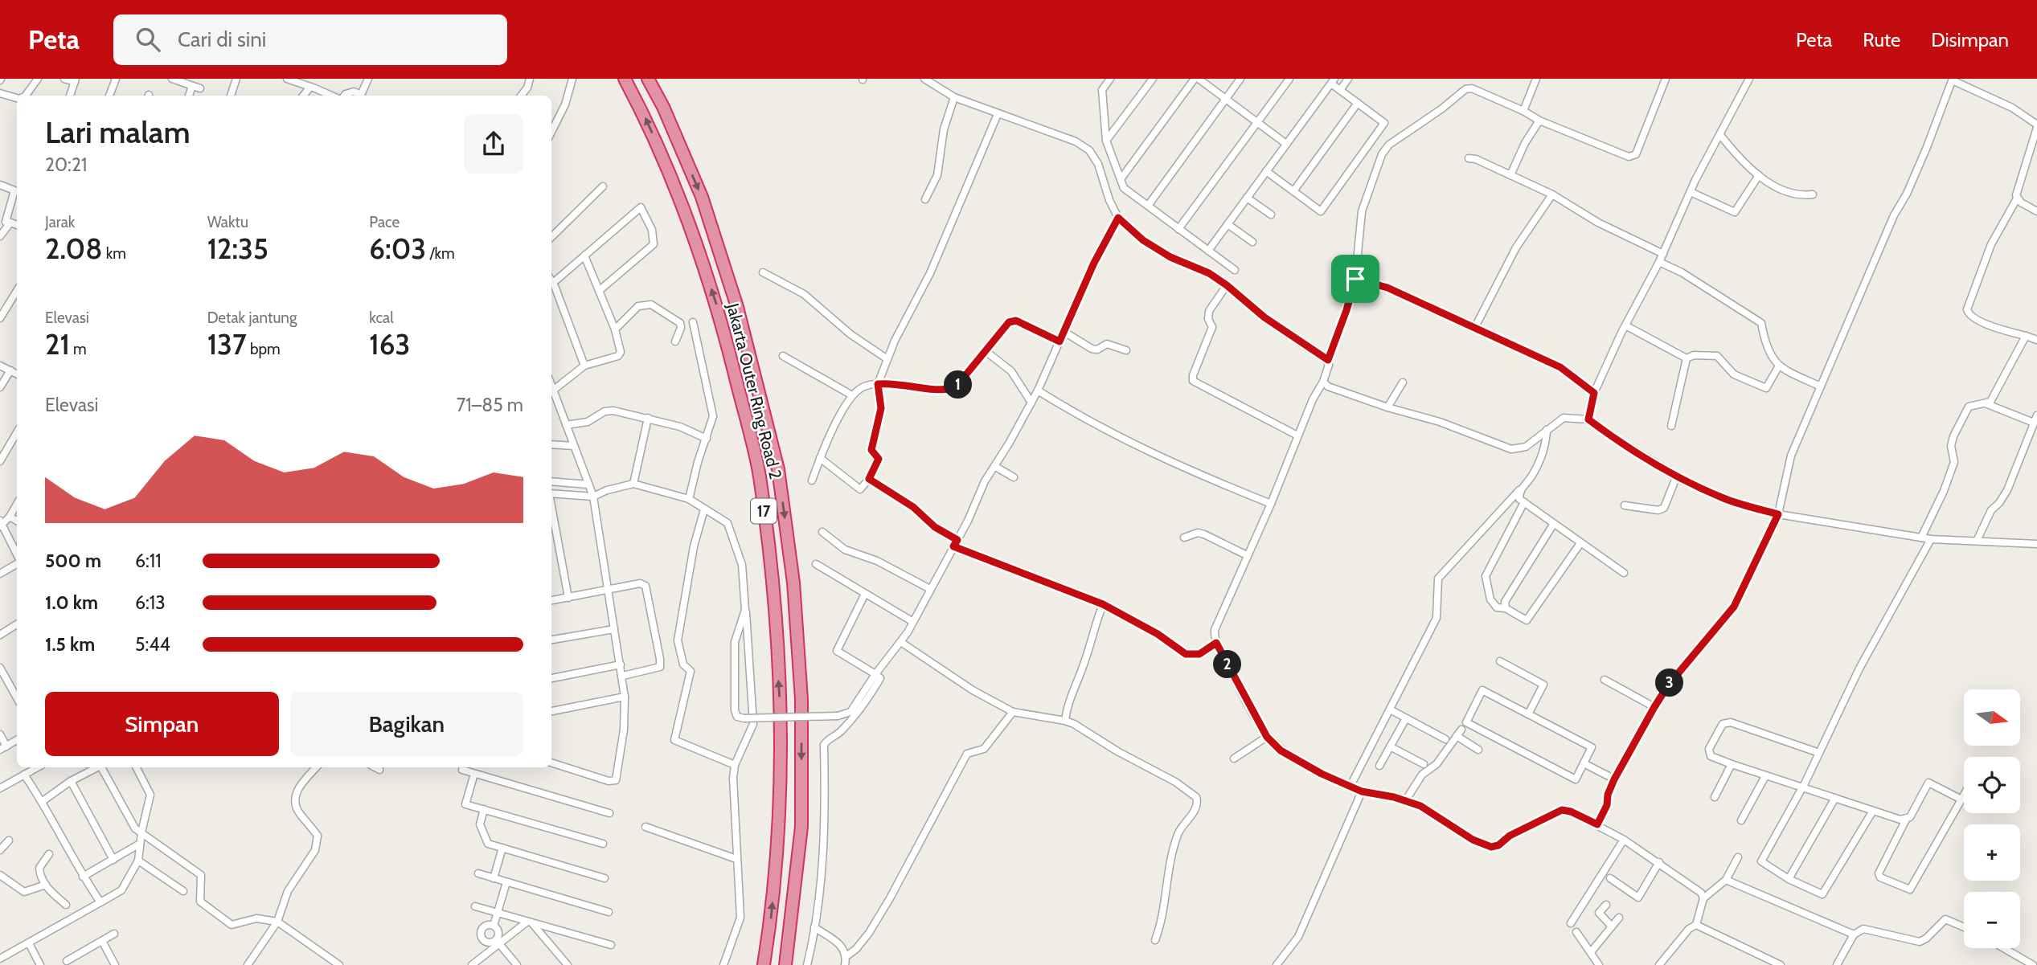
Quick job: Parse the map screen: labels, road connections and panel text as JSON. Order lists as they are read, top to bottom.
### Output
{
  "streets": {
    "highway": ["Jakarta Outer Ring Road 2", "17"]
  },
  "north": "right",
  "page": {
    "header": "Peta",
    "search": "Cari di sini",
    "nav": ["Peta", "Rute", "Disimpan"],
    "heading": ["Lari malam", "20:21"],
    "stats": [
      ["Jarak", "2.08 km"],
      ["Waktu", "12:35"],
      ["Pace", "6:03 /km"],
      ["Elevasi", "21 m"],
      ["Detak jantung", "137 bpm"],
      ["kcal", "163"]
    ],
    "pins": ["1", "2", "3"],
    "chart": ["Elevasi", "71–85 m"],
    "list": [
      {
        "name": "500 m",
        "note": "6:11"
      },
      {
        "name": "1.0 km",
        "note": "6:13"
      },
      {
        "name": "1.5 km",
        "note": "5:44"
      }
    ],
    "buttons": ["Simpan", "Bagikan"],
    "map_buttons": ["+", "−"]
  }
}
